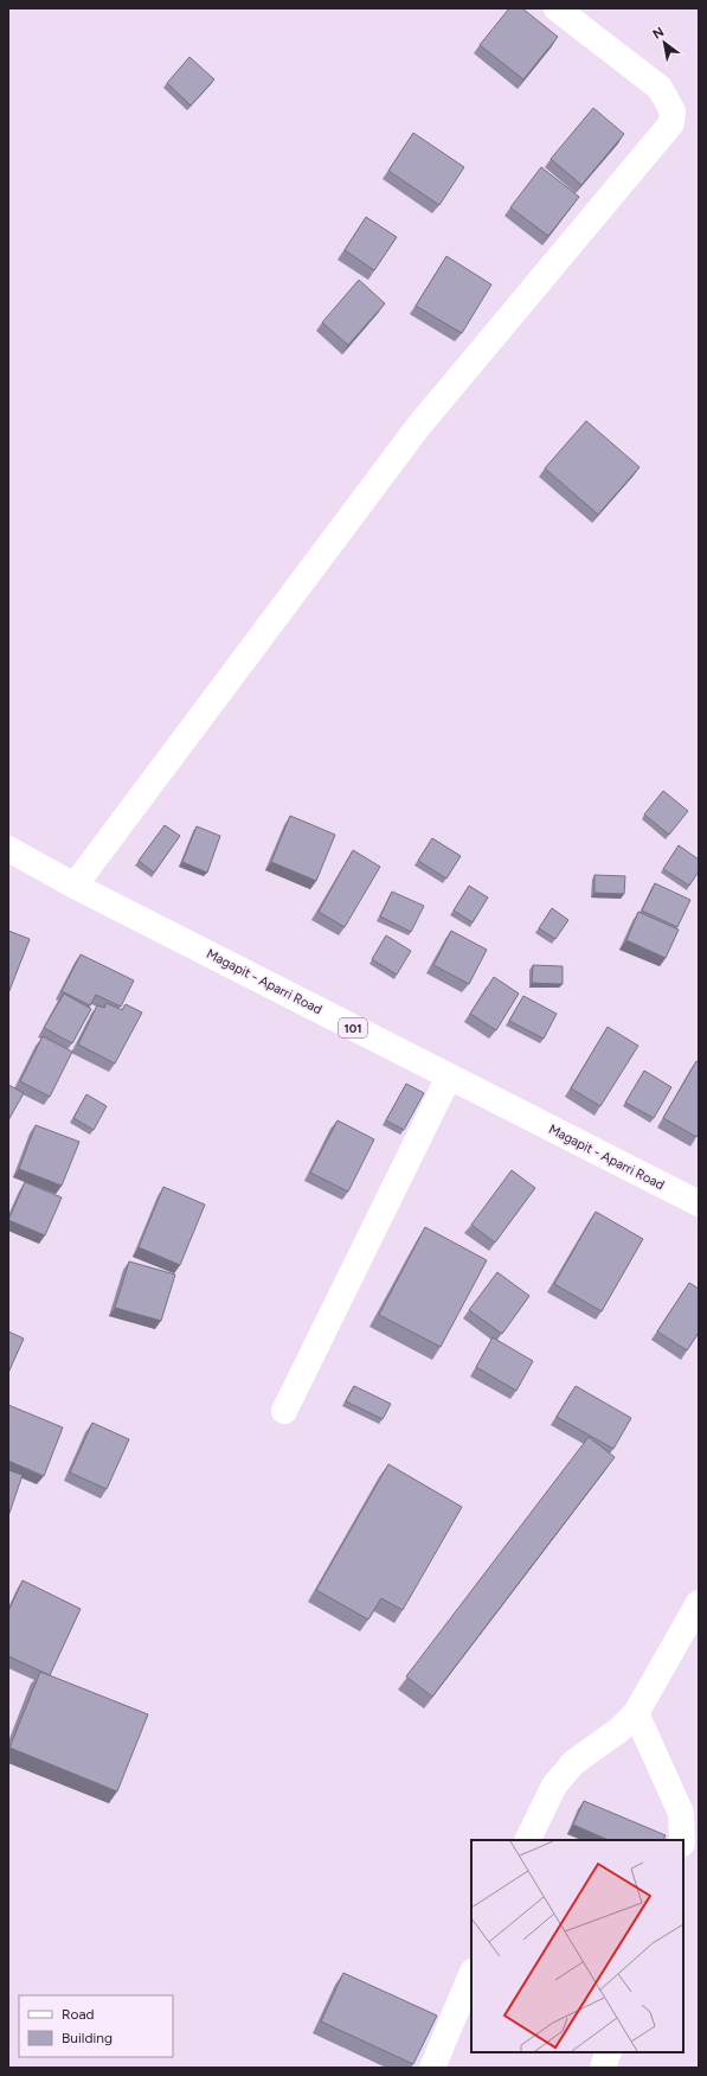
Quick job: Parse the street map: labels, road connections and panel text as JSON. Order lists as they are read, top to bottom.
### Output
{
  "streets": {
    "street": ["Magapit - Aparri Road", "101"]
  },
  "legend": ["Road", "Building"],
  "north": "top left"
}
